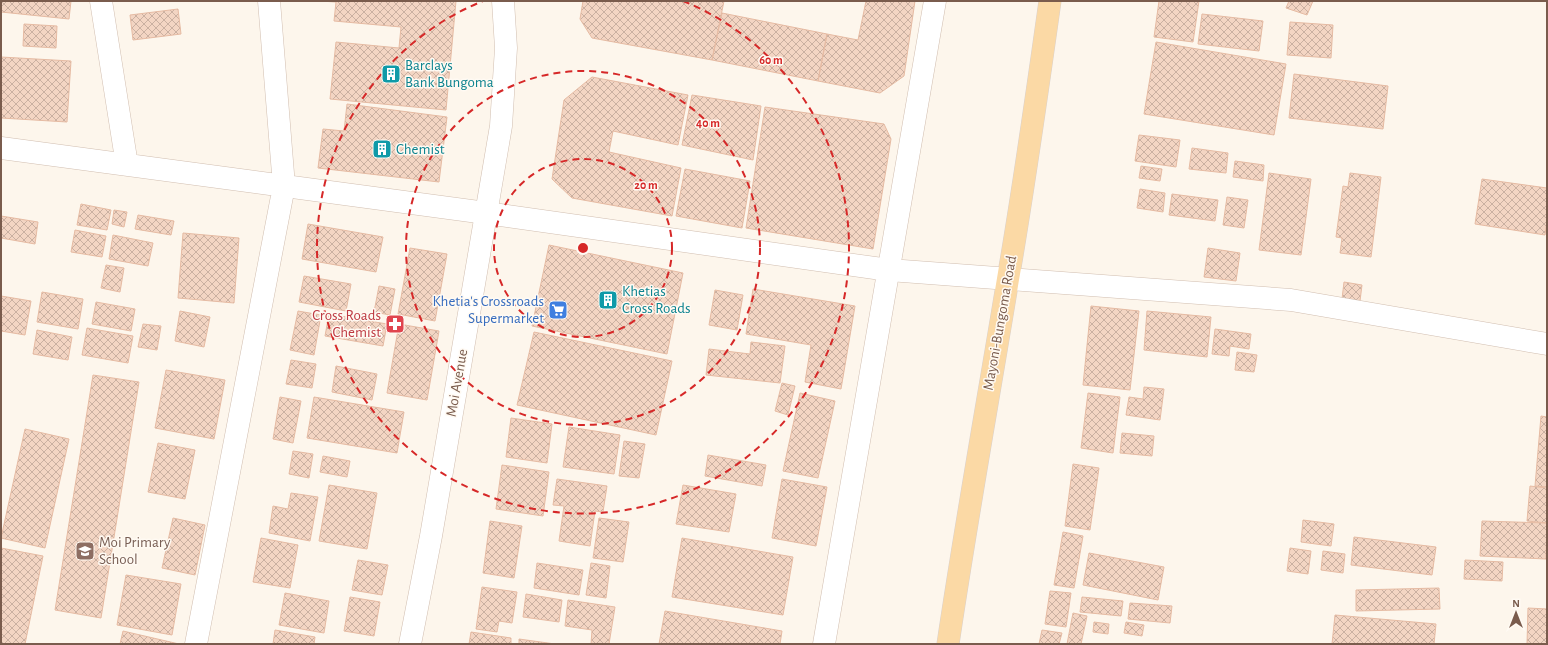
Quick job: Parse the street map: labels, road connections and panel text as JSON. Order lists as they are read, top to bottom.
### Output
{
  "streets": {
    "main road": ["Mayoni-Bungoma Road"],
    "street": ["Moi Avenue"]
  },
  "places": {
    "building": ["Barclays Bank Bungoma", "Chemist", "Khetias Cross Roads"],
    "supermarket": ["Khetia's Crossroads Supermarket"],
    "pharmacy": ["Cross Roads Chemist"],
    "school or university": ["Moi Primary School"]
  },
  "north": "top",
  "rings": ["60 m", "40 m", "20 m"]
}
